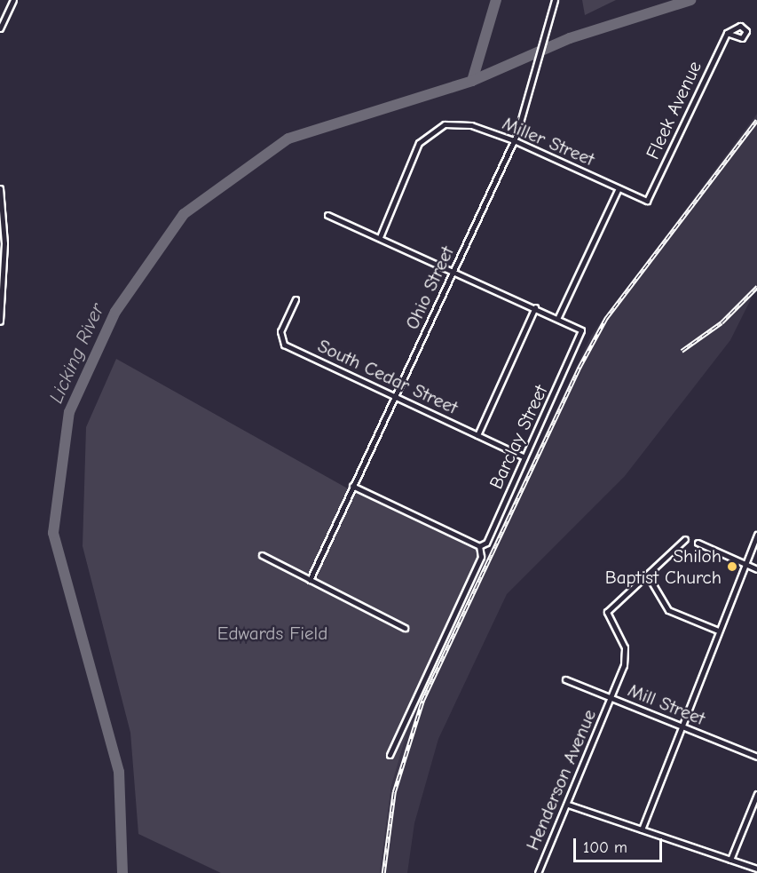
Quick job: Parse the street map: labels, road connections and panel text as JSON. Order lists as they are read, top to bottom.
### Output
{
  "streets": {
    "street": [
      "Fleek Avenue",
      "Miller Street",
      "Ohio Street",
      "South Cedar Street",
      "Barclay Street",
      "Mill Street",
      "Henderson Avenue"
    ]
  },
  "crossings": [
    ["Fleek Avenue", "Miller Street"],
    ["Miller Street", "Ohio Street"],
    ["Ohio Street", "South Cedar Street"],
    ["South Cedar Street", "Barclay Street"],
    ["Mill Street", "Henderson Avenue"]
  ],
  "water": ["Licking River"],
  "parks": ["Edwards Field"],
  "places": ["Shiloh Baptist Church"],
  "scale_bar": "100 m"
}
